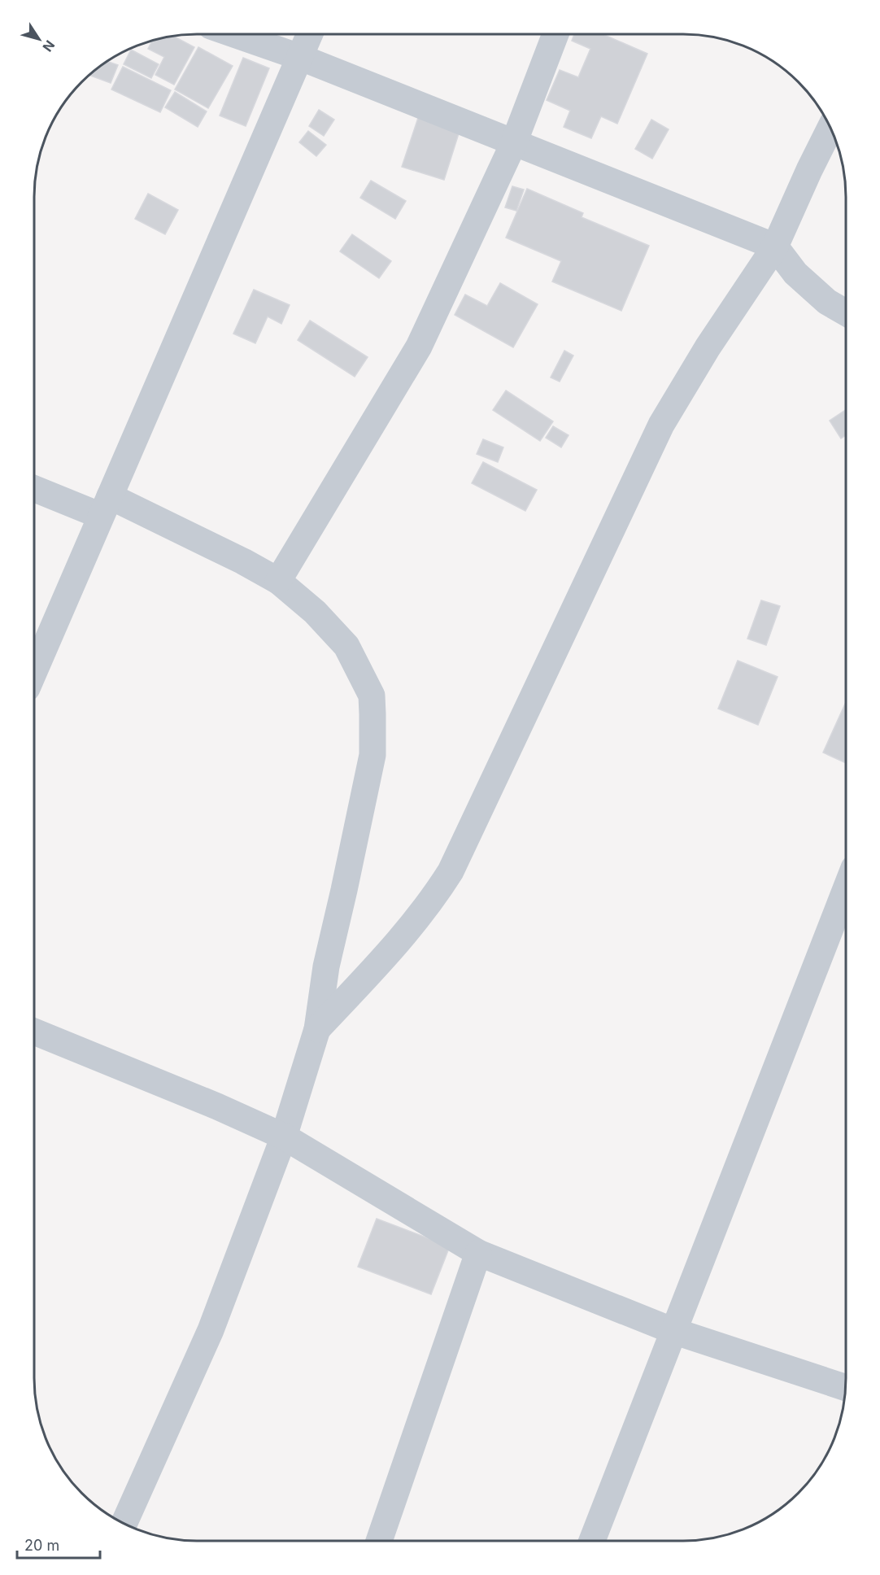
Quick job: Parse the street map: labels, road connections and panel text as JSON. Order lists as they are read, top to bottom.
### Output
{
  "scale_bar": "20 m",
  "north": "bottom right"
}
